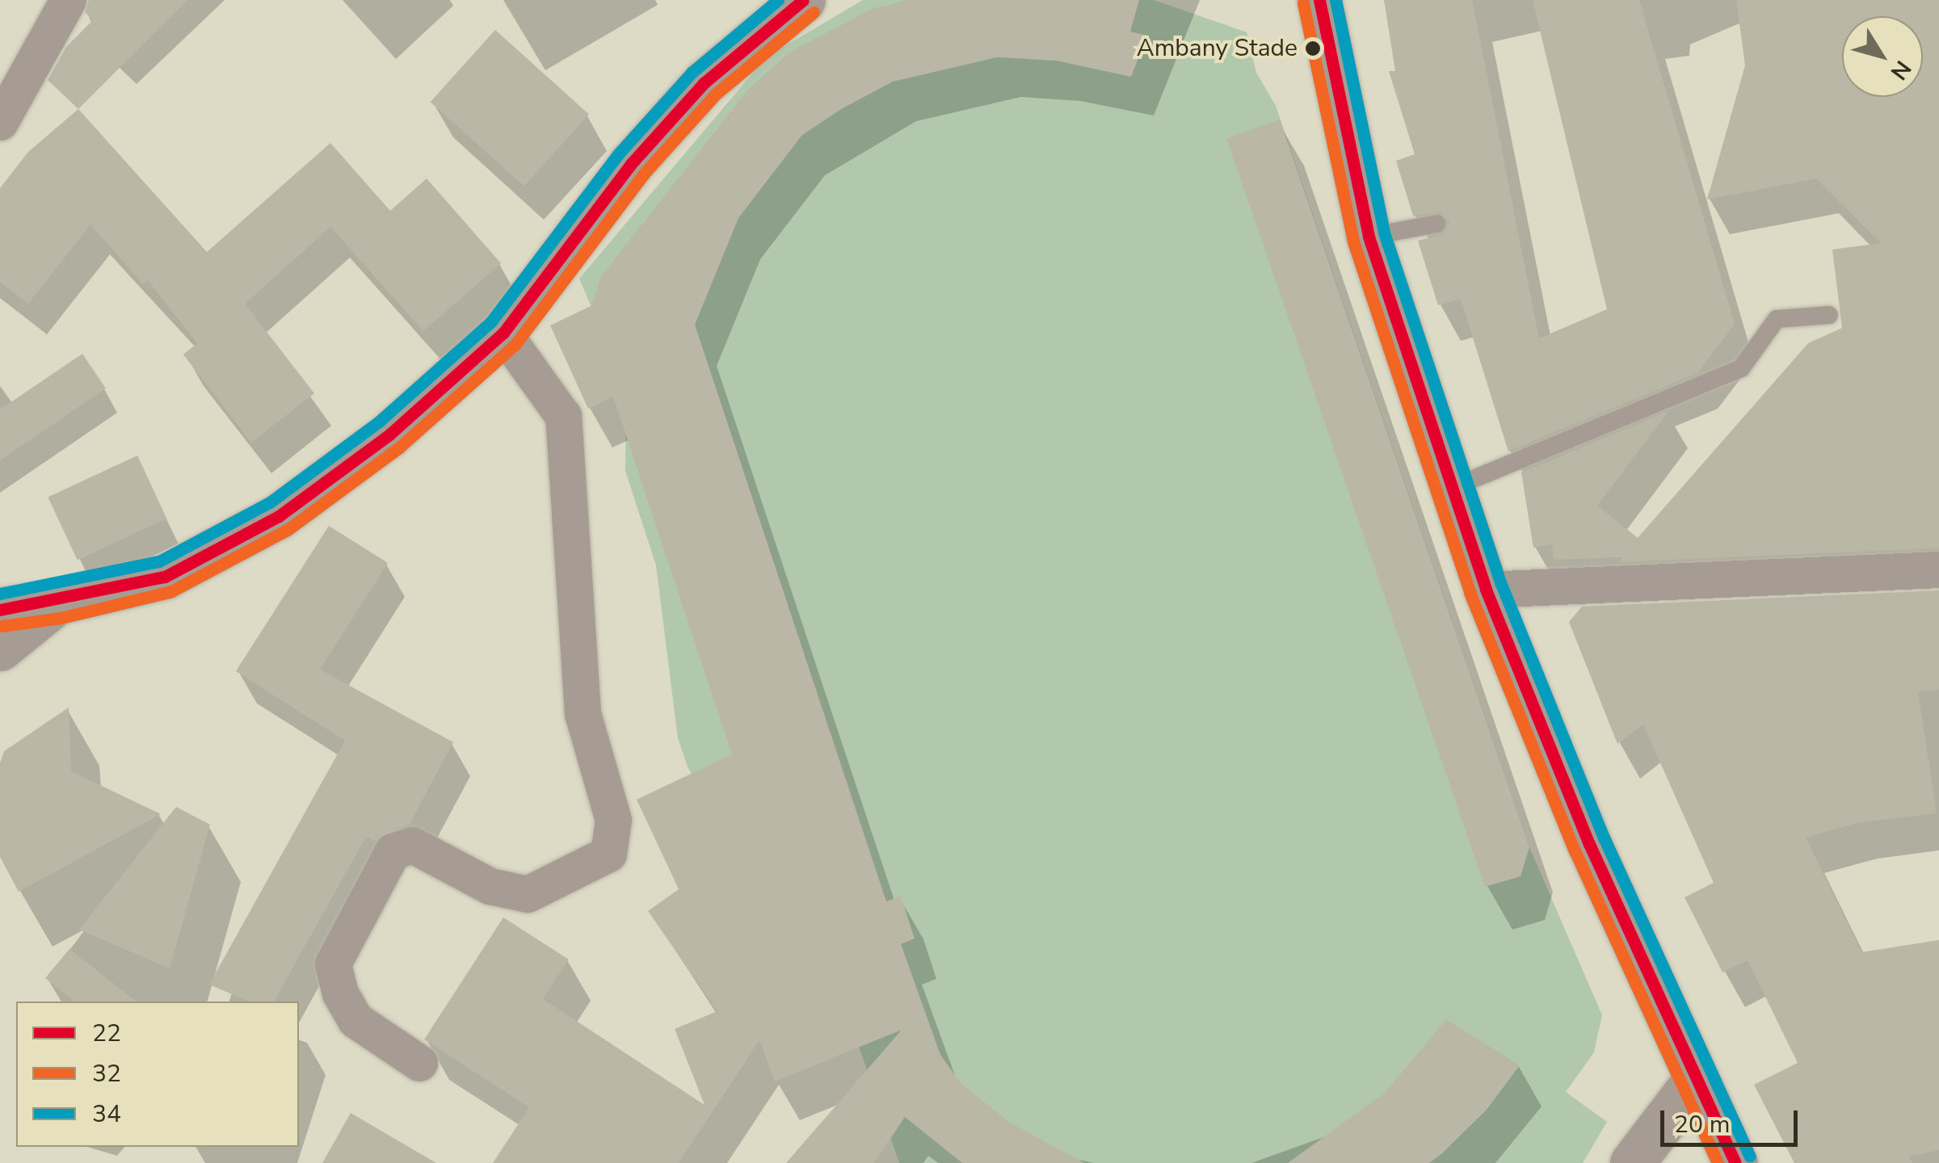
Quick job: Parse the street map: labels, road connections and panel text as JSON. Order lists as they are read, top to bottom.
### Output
{
  "places": ["Ambany Stade"],
  "lines": ["transit line 22", "transit line 34", "transit line 32"],
  "legend": ["22", "32", "34"],
  "scale_bar": "20 m",
  "north": "bottom right"
}
